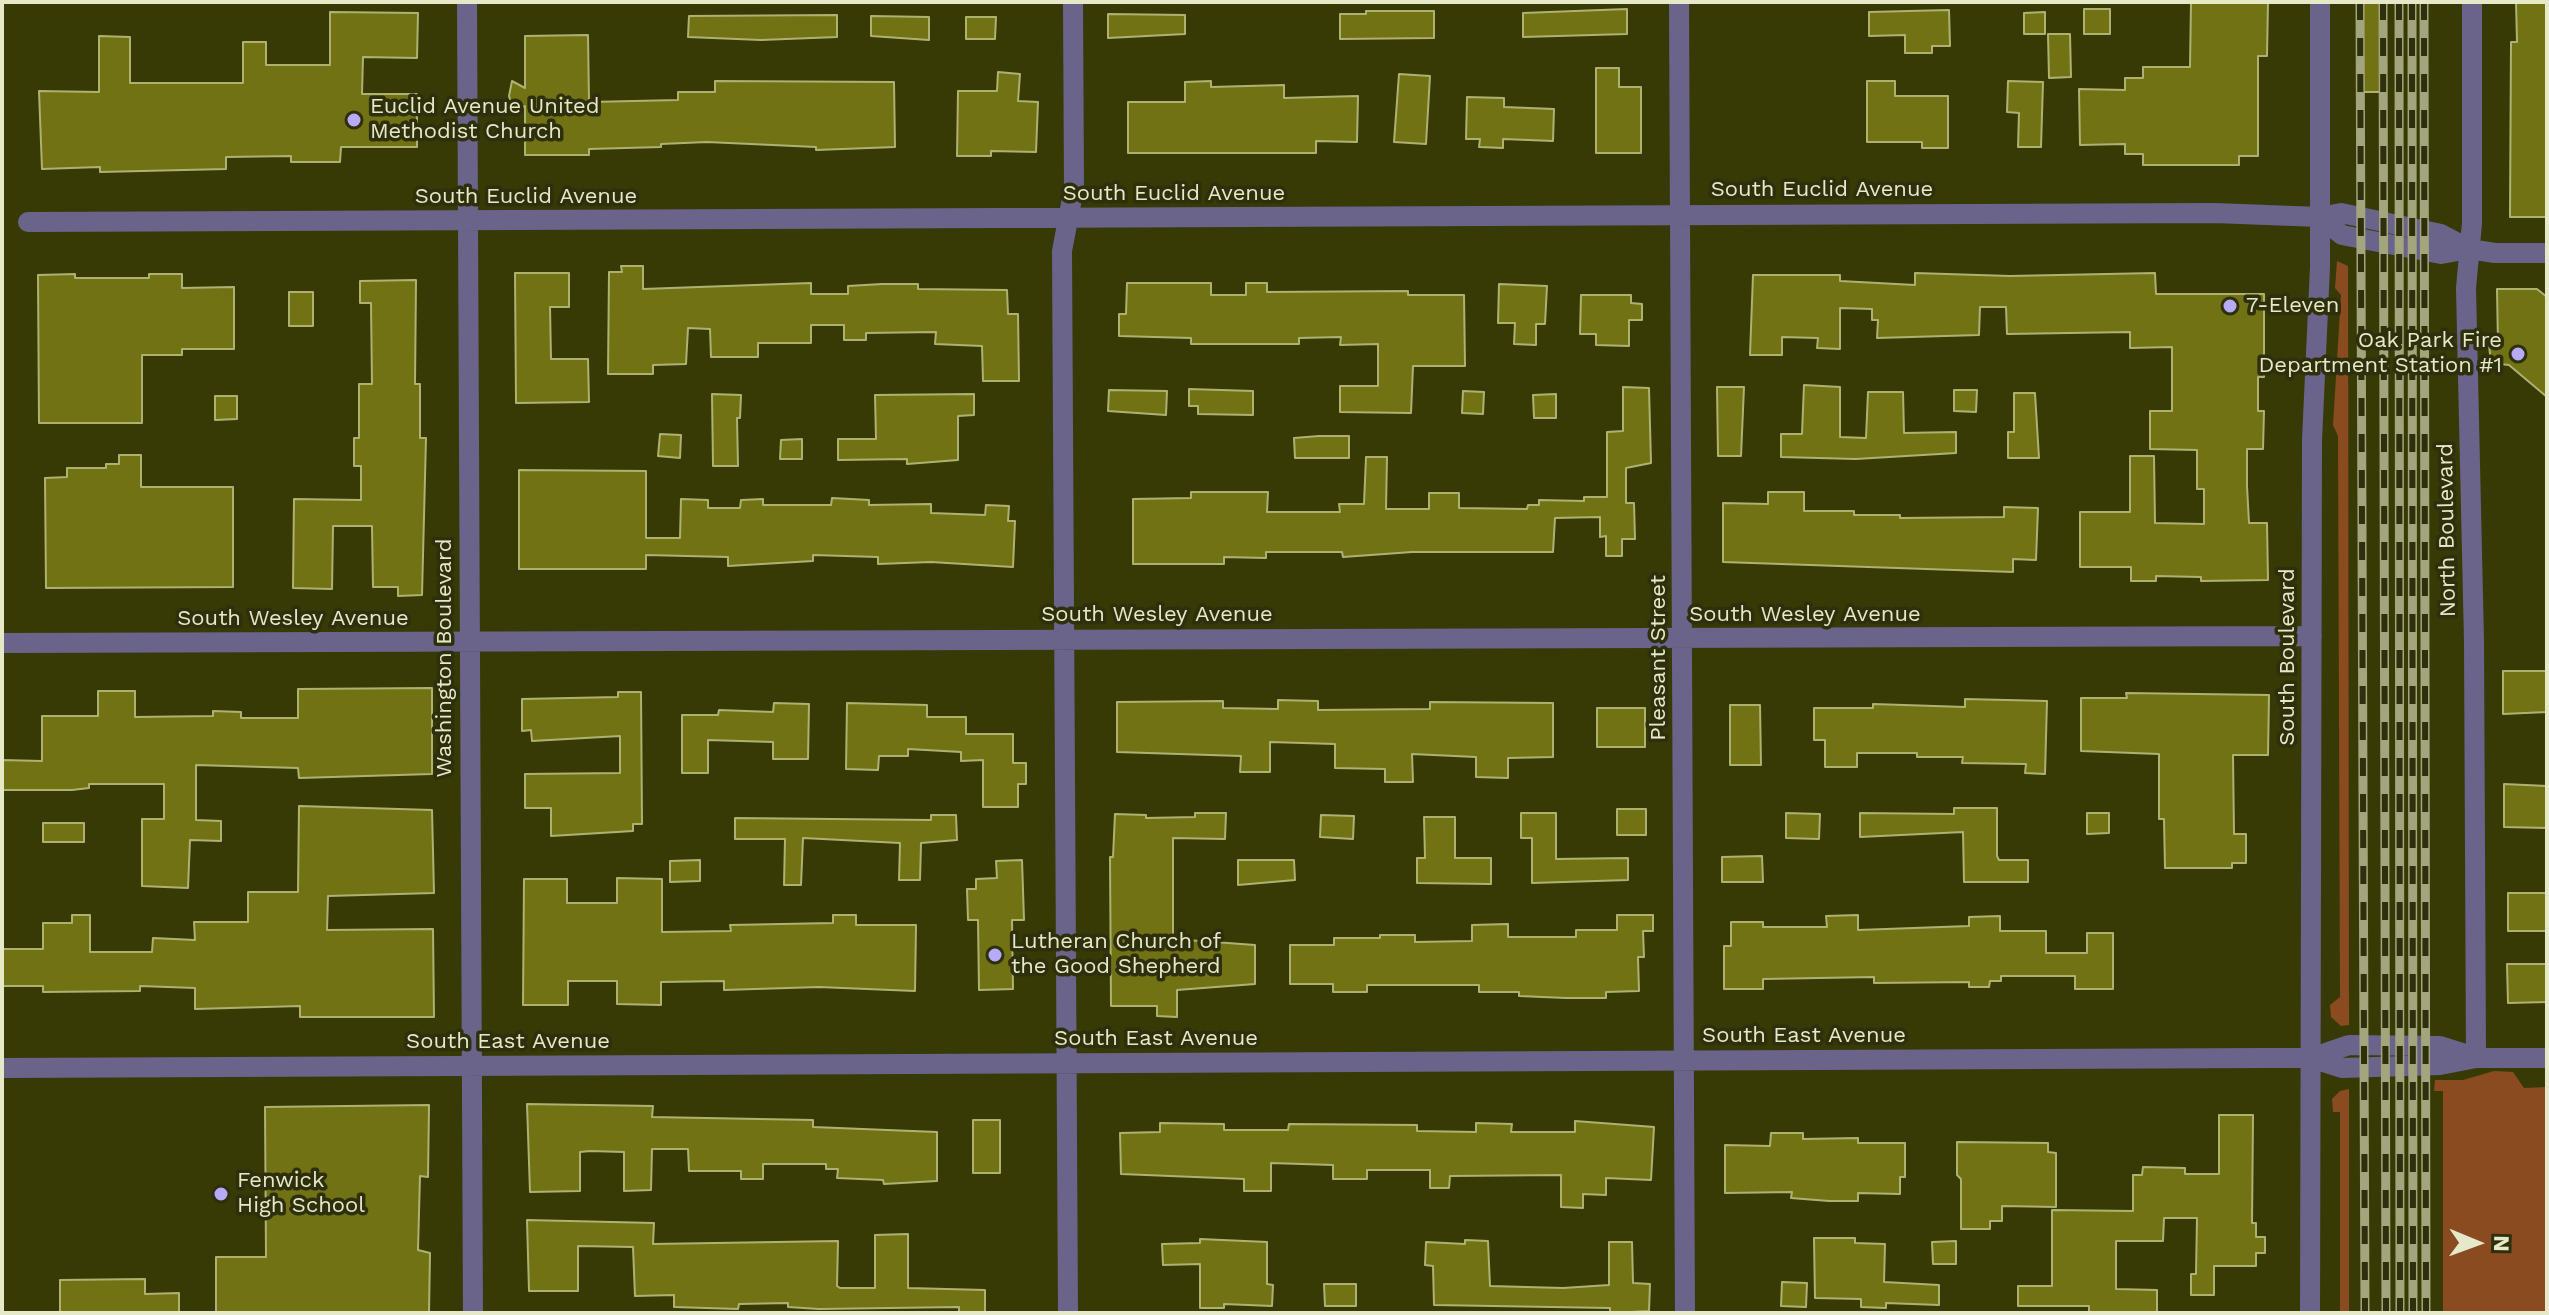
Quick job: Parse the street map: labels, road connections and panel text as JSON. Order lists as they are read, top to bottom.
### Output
{
  "streets": {
    "street": [
      "South Euclid Avenue",
      "North Boulevard",
      "South Wesley Avenue",
      "South Boulevard",
      "Washington Boulevard",
      "Pleasant Street",
      "South East Avenue"
    ]
  },
  "crossings": [
    ["South Euclid Avenue", "South Boulevard"],
    ["South Euclid Avenue", "Washington Boulevard"],
    ["South Euclid Avenue", "Pleasant Street"],
    ["North Boulevard", "South East Avenue"],
    ["South Wesley Avenue", "South Boulevard"],
    ["South Wesley Avenue", "Washington Boulevard"],
    ["South Wesley Avenue", "Pleasant Street"],
    ["South Boulevard", "South East Avenue"],
    ["Washington Boulevard", "South East Avenue"],
    ["Pleasant Street", "South East Avenue"]
  ],
  "places": [
    "Euclid Avenue United Methodist Church",
    "7-Eleven",
    "Oak Park Fire Department Station #1",
    "Lutheran Church of the Good Shepherd",
    "Fenwick High School"
  ],
  "north": "right"
}
